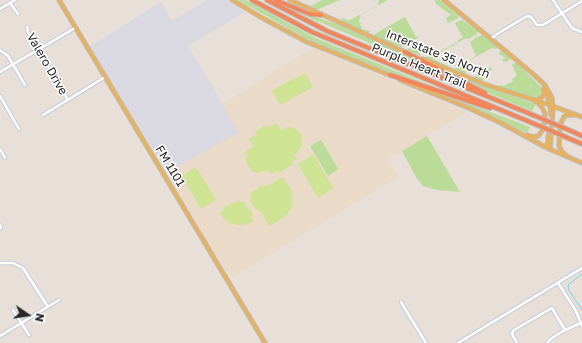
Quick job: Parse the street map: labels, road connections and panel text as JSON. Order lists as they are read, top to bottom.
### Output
{
  "streets": {
    "highway": ["Purple Heart Trail"],
    "main road": ["Interstate 35 North", "FM 1101"],
    "street": ["Valero Drive"]
  },
  "north": "right"
}
